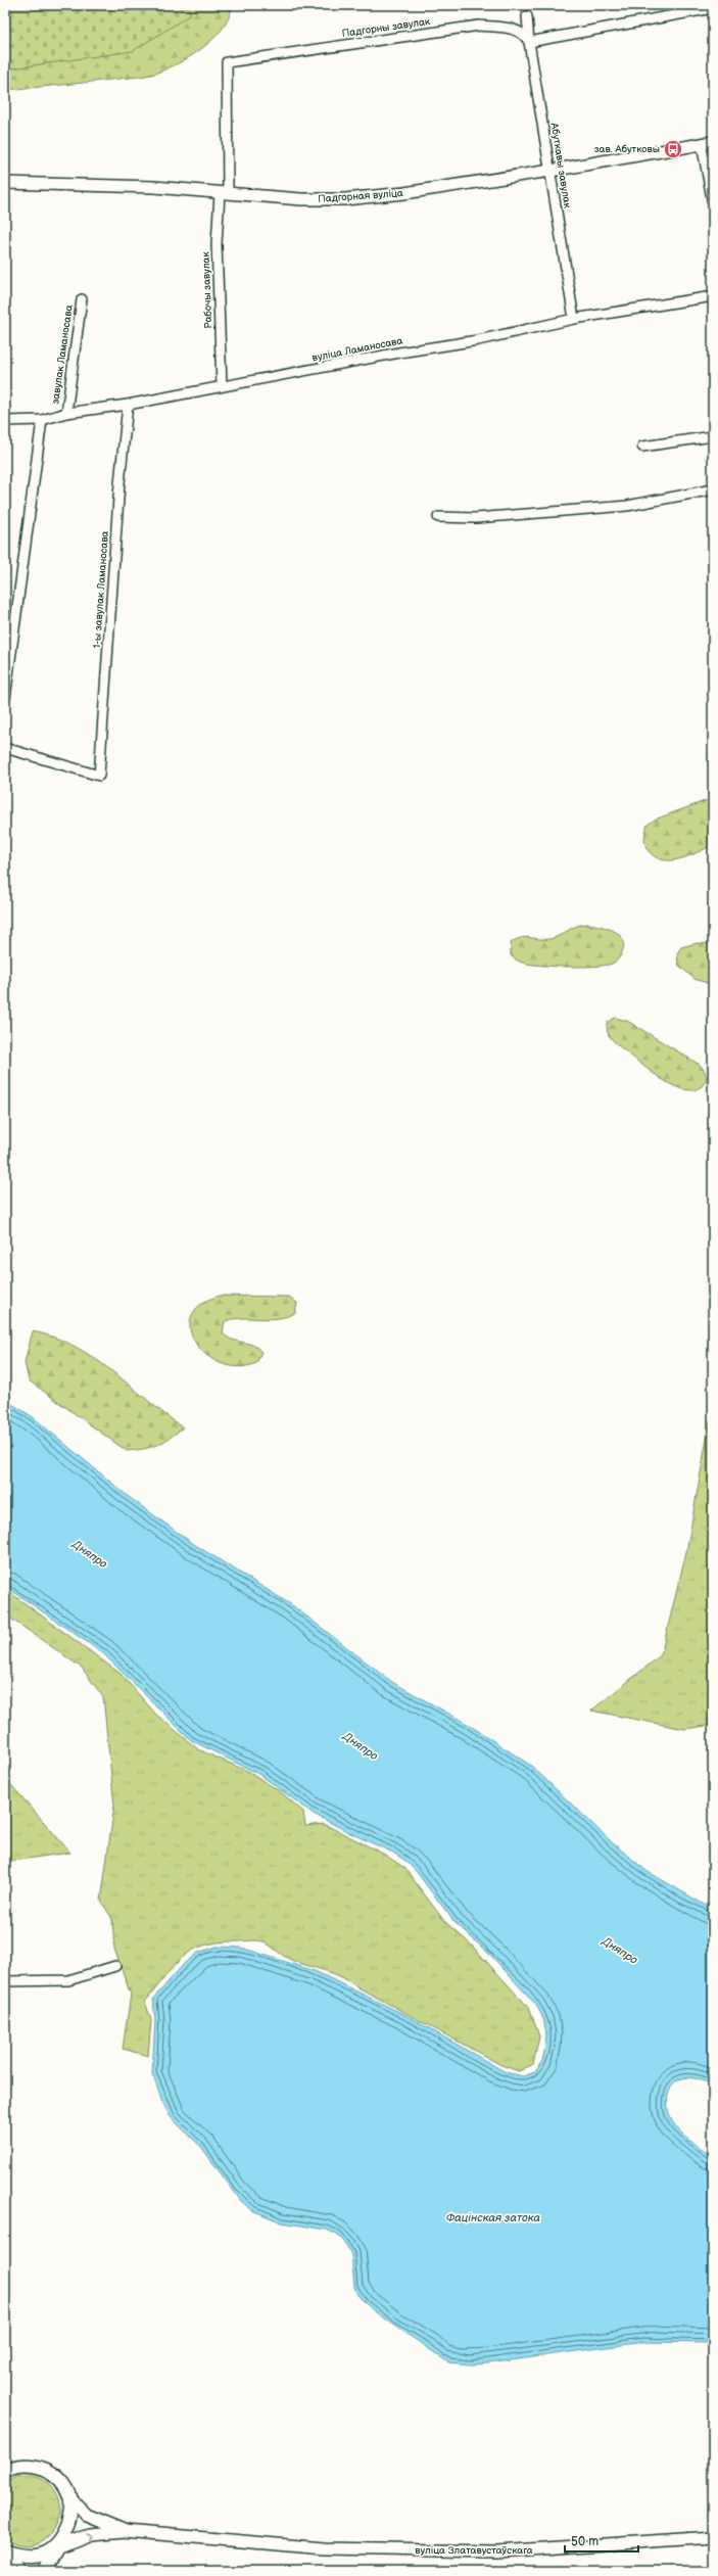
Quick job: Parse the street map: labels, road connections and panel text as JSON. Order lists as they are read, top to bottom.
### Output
{
  "streets": {
    "street": [
      "Падгорны завулак",
      "Абуткавы завулак",
      "Падгорная вуліца",
      "Рабочы завулак",
      "вуліца Ламаносава",
      "завулак Ламаносава",
      "1-ы завулак Ламаносава",
      "вуліца Златавустаўскага"
    ]
  },
  "crossings": [
    ["Падгорны завулак", "Абуткавы завулак"],
    ["Падгорны завулак", "Рабочы завулак"],
    ["Абуткавы завулак", "Падгорная вуліца"],
    ["Абуткавы завулак", "вуліца Ламаносава"],
    ["Падгорная вуліца", "Рабочы завулак"],
    ["Рабочы завулак", "вуліца Ламаносава"],
    ["вуліца Ламаносава", "завулак Ламаносава"],
    ["вуліца Ламаносава", "1-ы завулак Ламаносава"]
  ],
  "water": ["Дняпро", "Фацінская затока"],
  "places": {
    "bus stop": ["зав. Абутковы"]
  },
  "scale_bar": "50 m"
}
